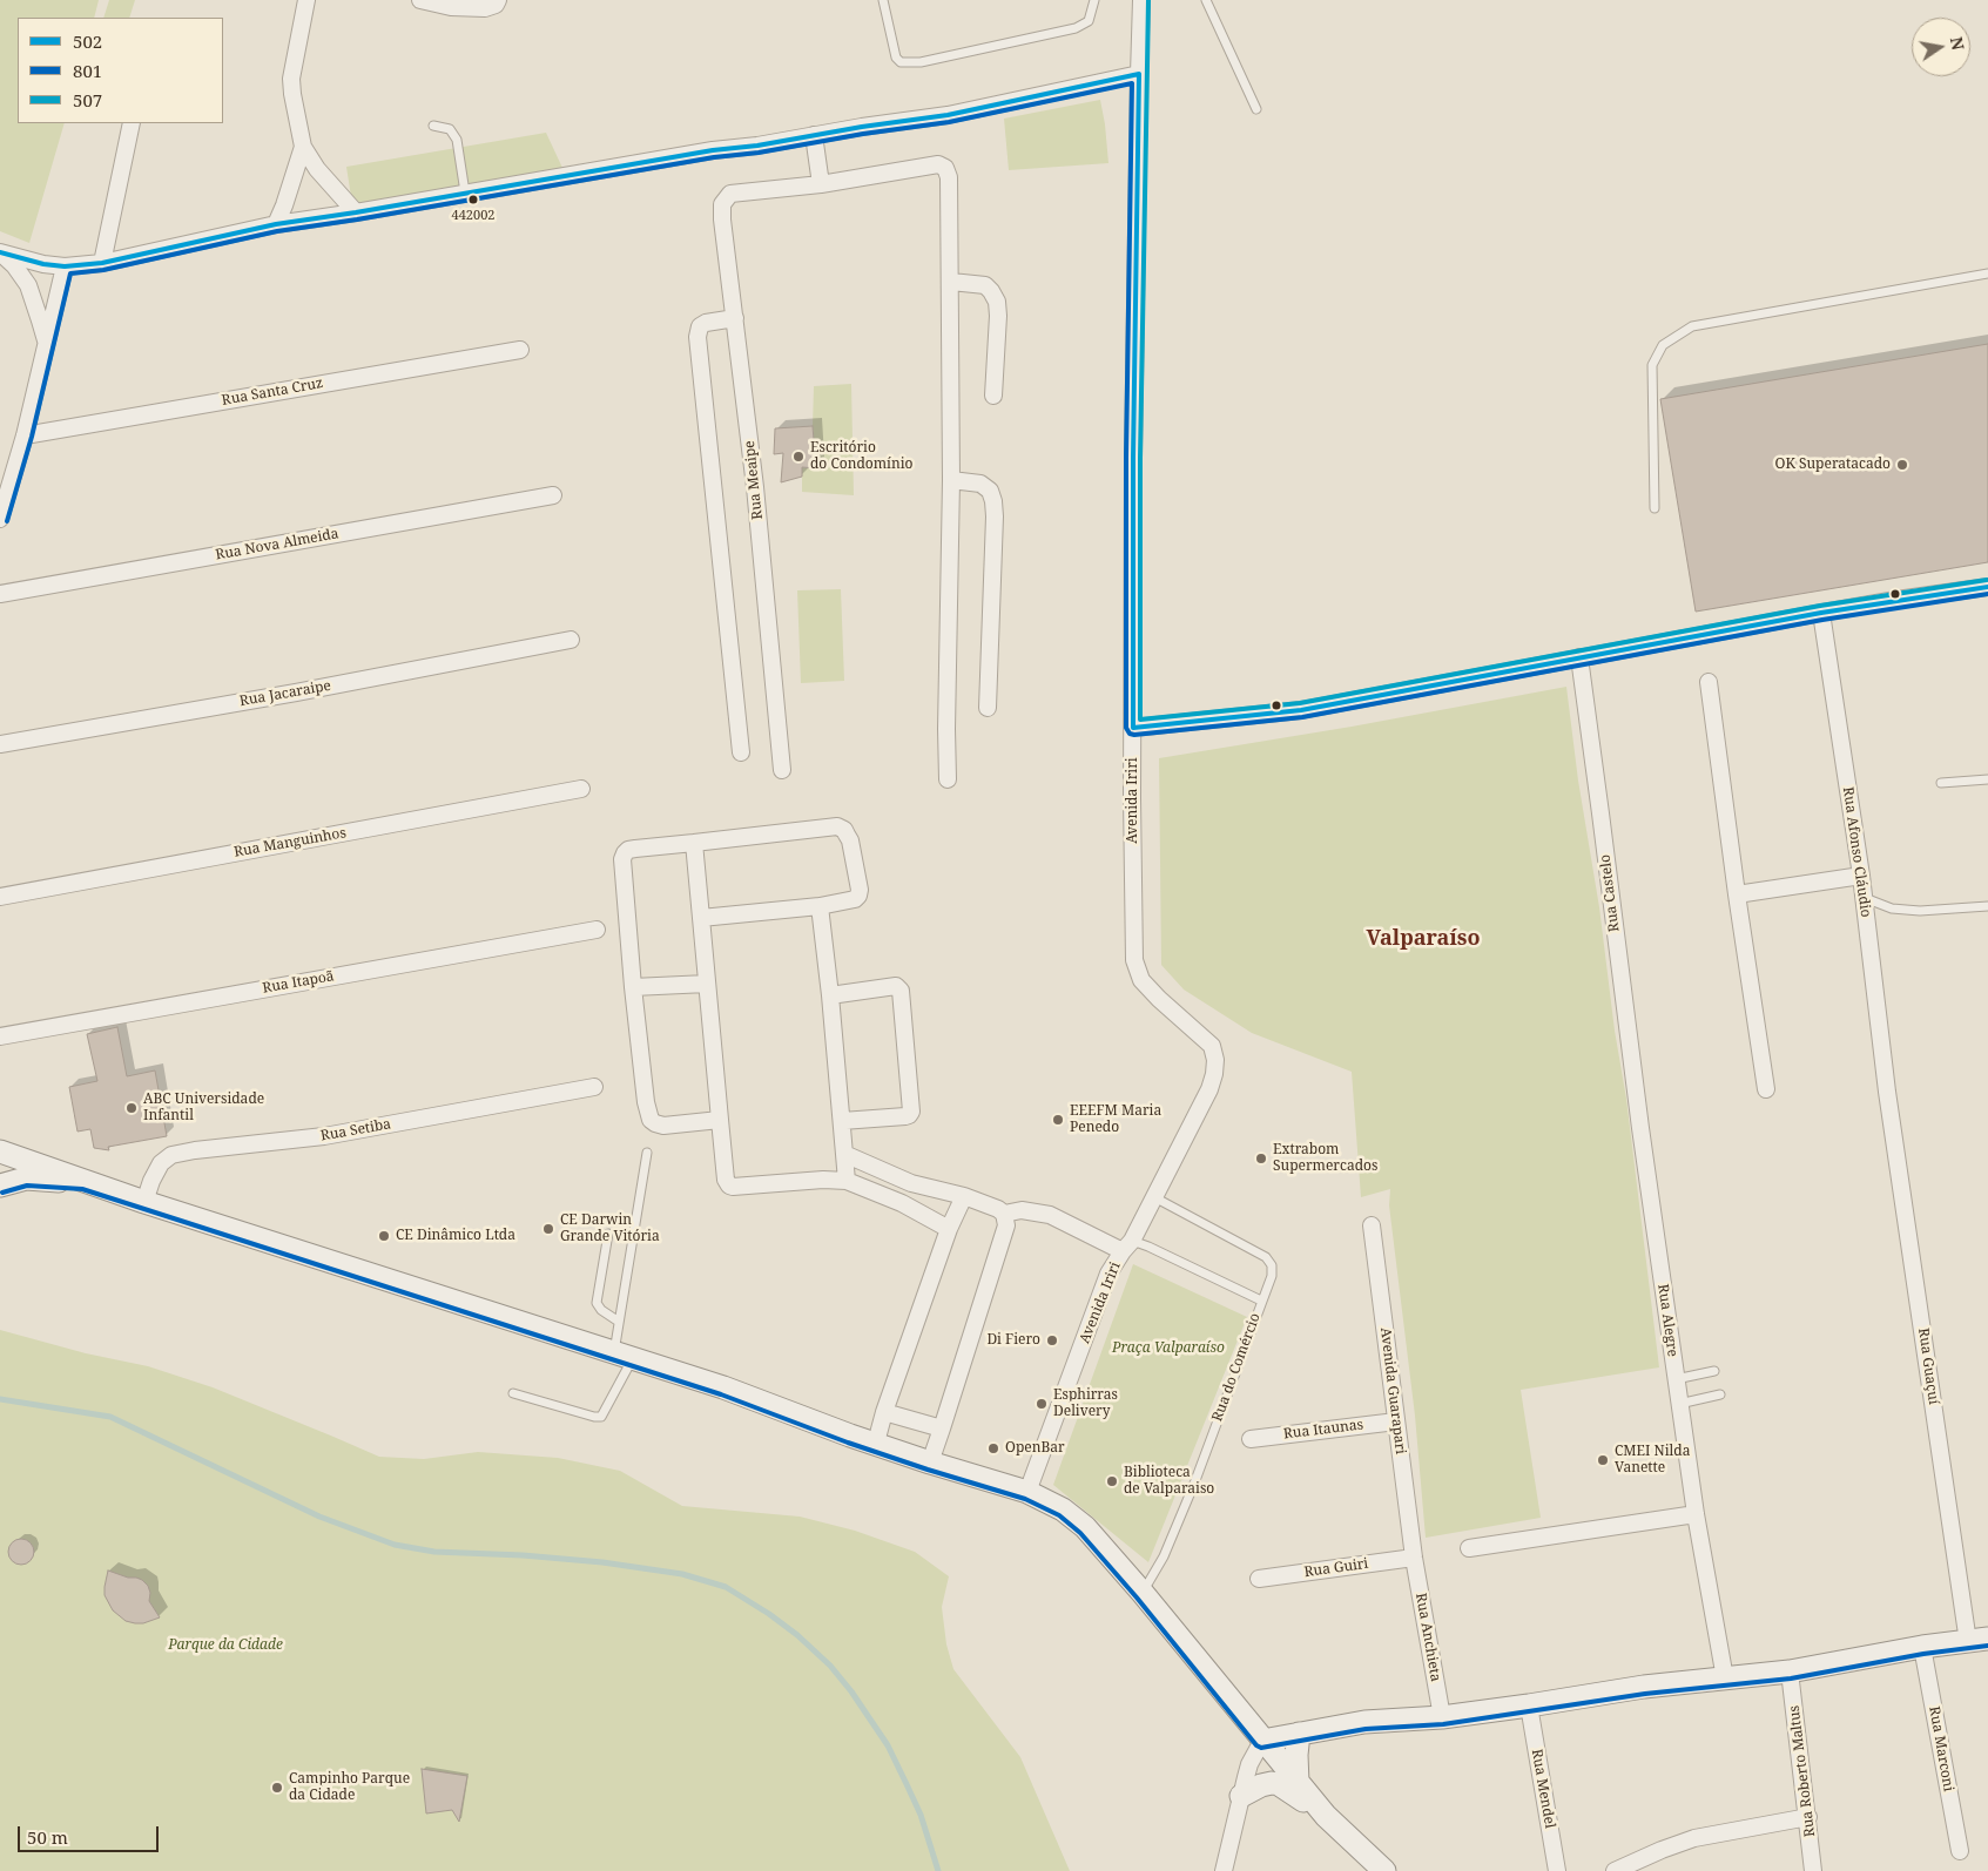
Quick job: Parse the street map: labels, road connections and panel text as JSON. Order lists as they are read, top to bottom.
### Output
{
  "streets": {
    "street": [
      "Rua Santa Cruz",
      "Rua Meaipe",
      "Rua Nova Almeida",
      "Rua Jacaraipe",
      "Avenida Iriri",
      "Rua Manguinhos",
      "Rua Afonso Cláudio",
      "Rua Castelo",
      "Rua Itapoã",
      "Rua Setiba",
      "Rua Alegre",
      "Rua Guaçuí",
      "Avenida Guarapari",
      "Rua Itaunas",
      "Rua Guiri",
      "Rua Anchieta",
      "Rua Marconi",
      "Rua Roberto Maltus",
      "Rua Mendel"
    ],
    "lane": ["Rua do Comércio"]
  },
  "crossings": [
    ["Avenida Iriri", "Rua do Comércio"],
    ["Rua Afonso Cláudio", "Rua Guaçuí"],
    ["Rua Castelo", "Rua Alegre"],
    ["Avenida Guarapari", "Rua Itaunas"],
    ["Avenida Guarapari", "Rua Guiri"],
    ["Avenida Guarapari", "Rua Anchieta"],
    ["Rua Guiri", "Rua Anchieta"]
  ],
  "districts": ["Valparaíso"],
  "parks": ["Praça Valparaíso", "Parque da Cidade"],
  "places": [
    "442002",
    "Escritório do Condomínio",
    "OK Superatacado",
    "ABC Universidade Infantil",
    "EEEFM Maria Penedo",
    "Extrabom Supermercados",
    "CE Darwin Grande Vitória",
    "CE Dinâmico Ltda",
    "Di Fiero",
    "Esphirras Delivery",
    "OpenBar",
    "CMEI Nilda Vanette",
    "Biblioteca de Valparaiso",
    "Campinho Parque da Cidade"
  ],
  "lines": ["transit line 507", "transit line 502", "transit line 801"],
  "legend": ["502", "801", "507"],
  "scale_bar": "50 m",
  "north": "right"
}
